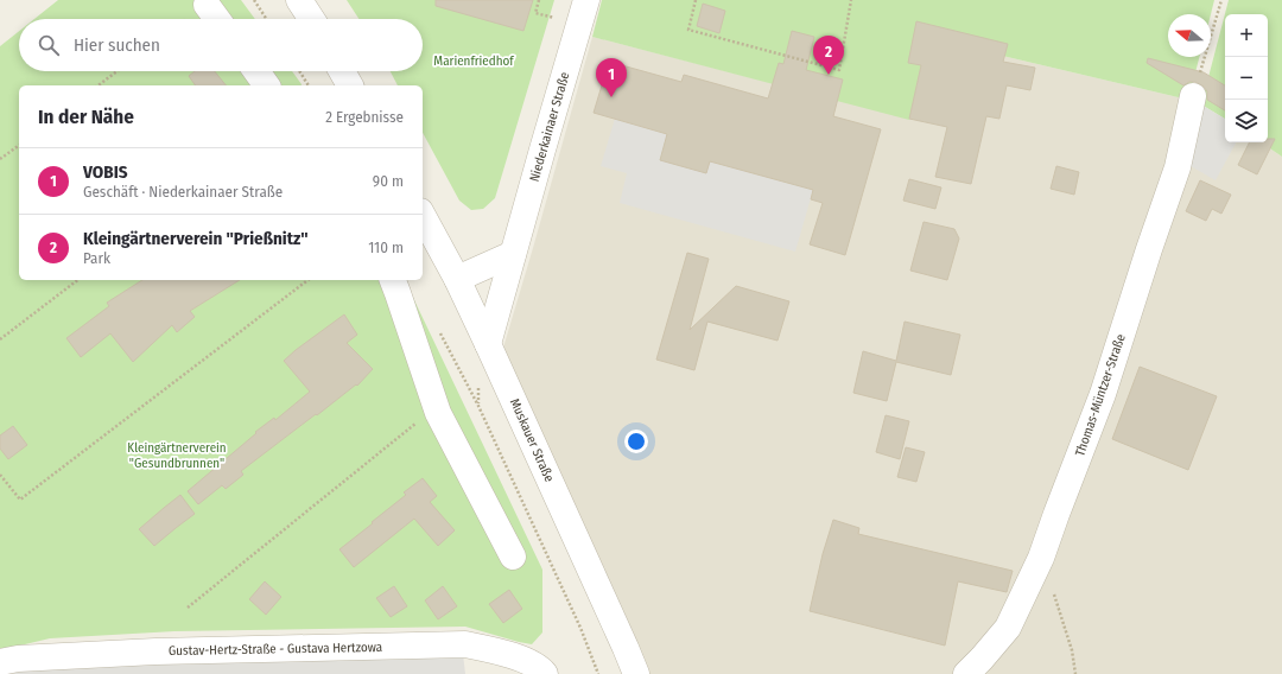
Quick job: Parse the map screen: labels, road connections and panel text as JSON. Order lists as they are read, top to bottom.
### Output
{
  "streets": {
    "street": [
      "Niederkainaer Straße",
      "Thomas-Müntzer-Straße",
      "Muskauer Straße",
      "Gustav-Hertz-Straße - Gustava Hertzowa"
    ]
  },
  "crossings": [
    ["Niederkainaer Straße", "Muskauer Straße"]
  ],
  "parks": ["Marienfriedhof", "Kleingärtnerverein \"Gesundbrunnen\""],
  "north": "left",
  "page": {
    "map_buttons": ["+", "−"],
    "search": "Hier suchen",
    "pins": ["2", "1"],
    "heading": ["In der Nähe", "2 Ergebnisse"],
    "list": [
      {
        "mark": "1",
        "name": "VOBIS",
        "note": "Geschäft · Niederkainaer Straße",
        "value": "90 m"
      },
      {
        "mark": "2",
        "name": "Kleingärtnerverein \"Prießnitz\"",
        "note": "Park",
        "value": "110 m"
      }
    ]
  }
}
